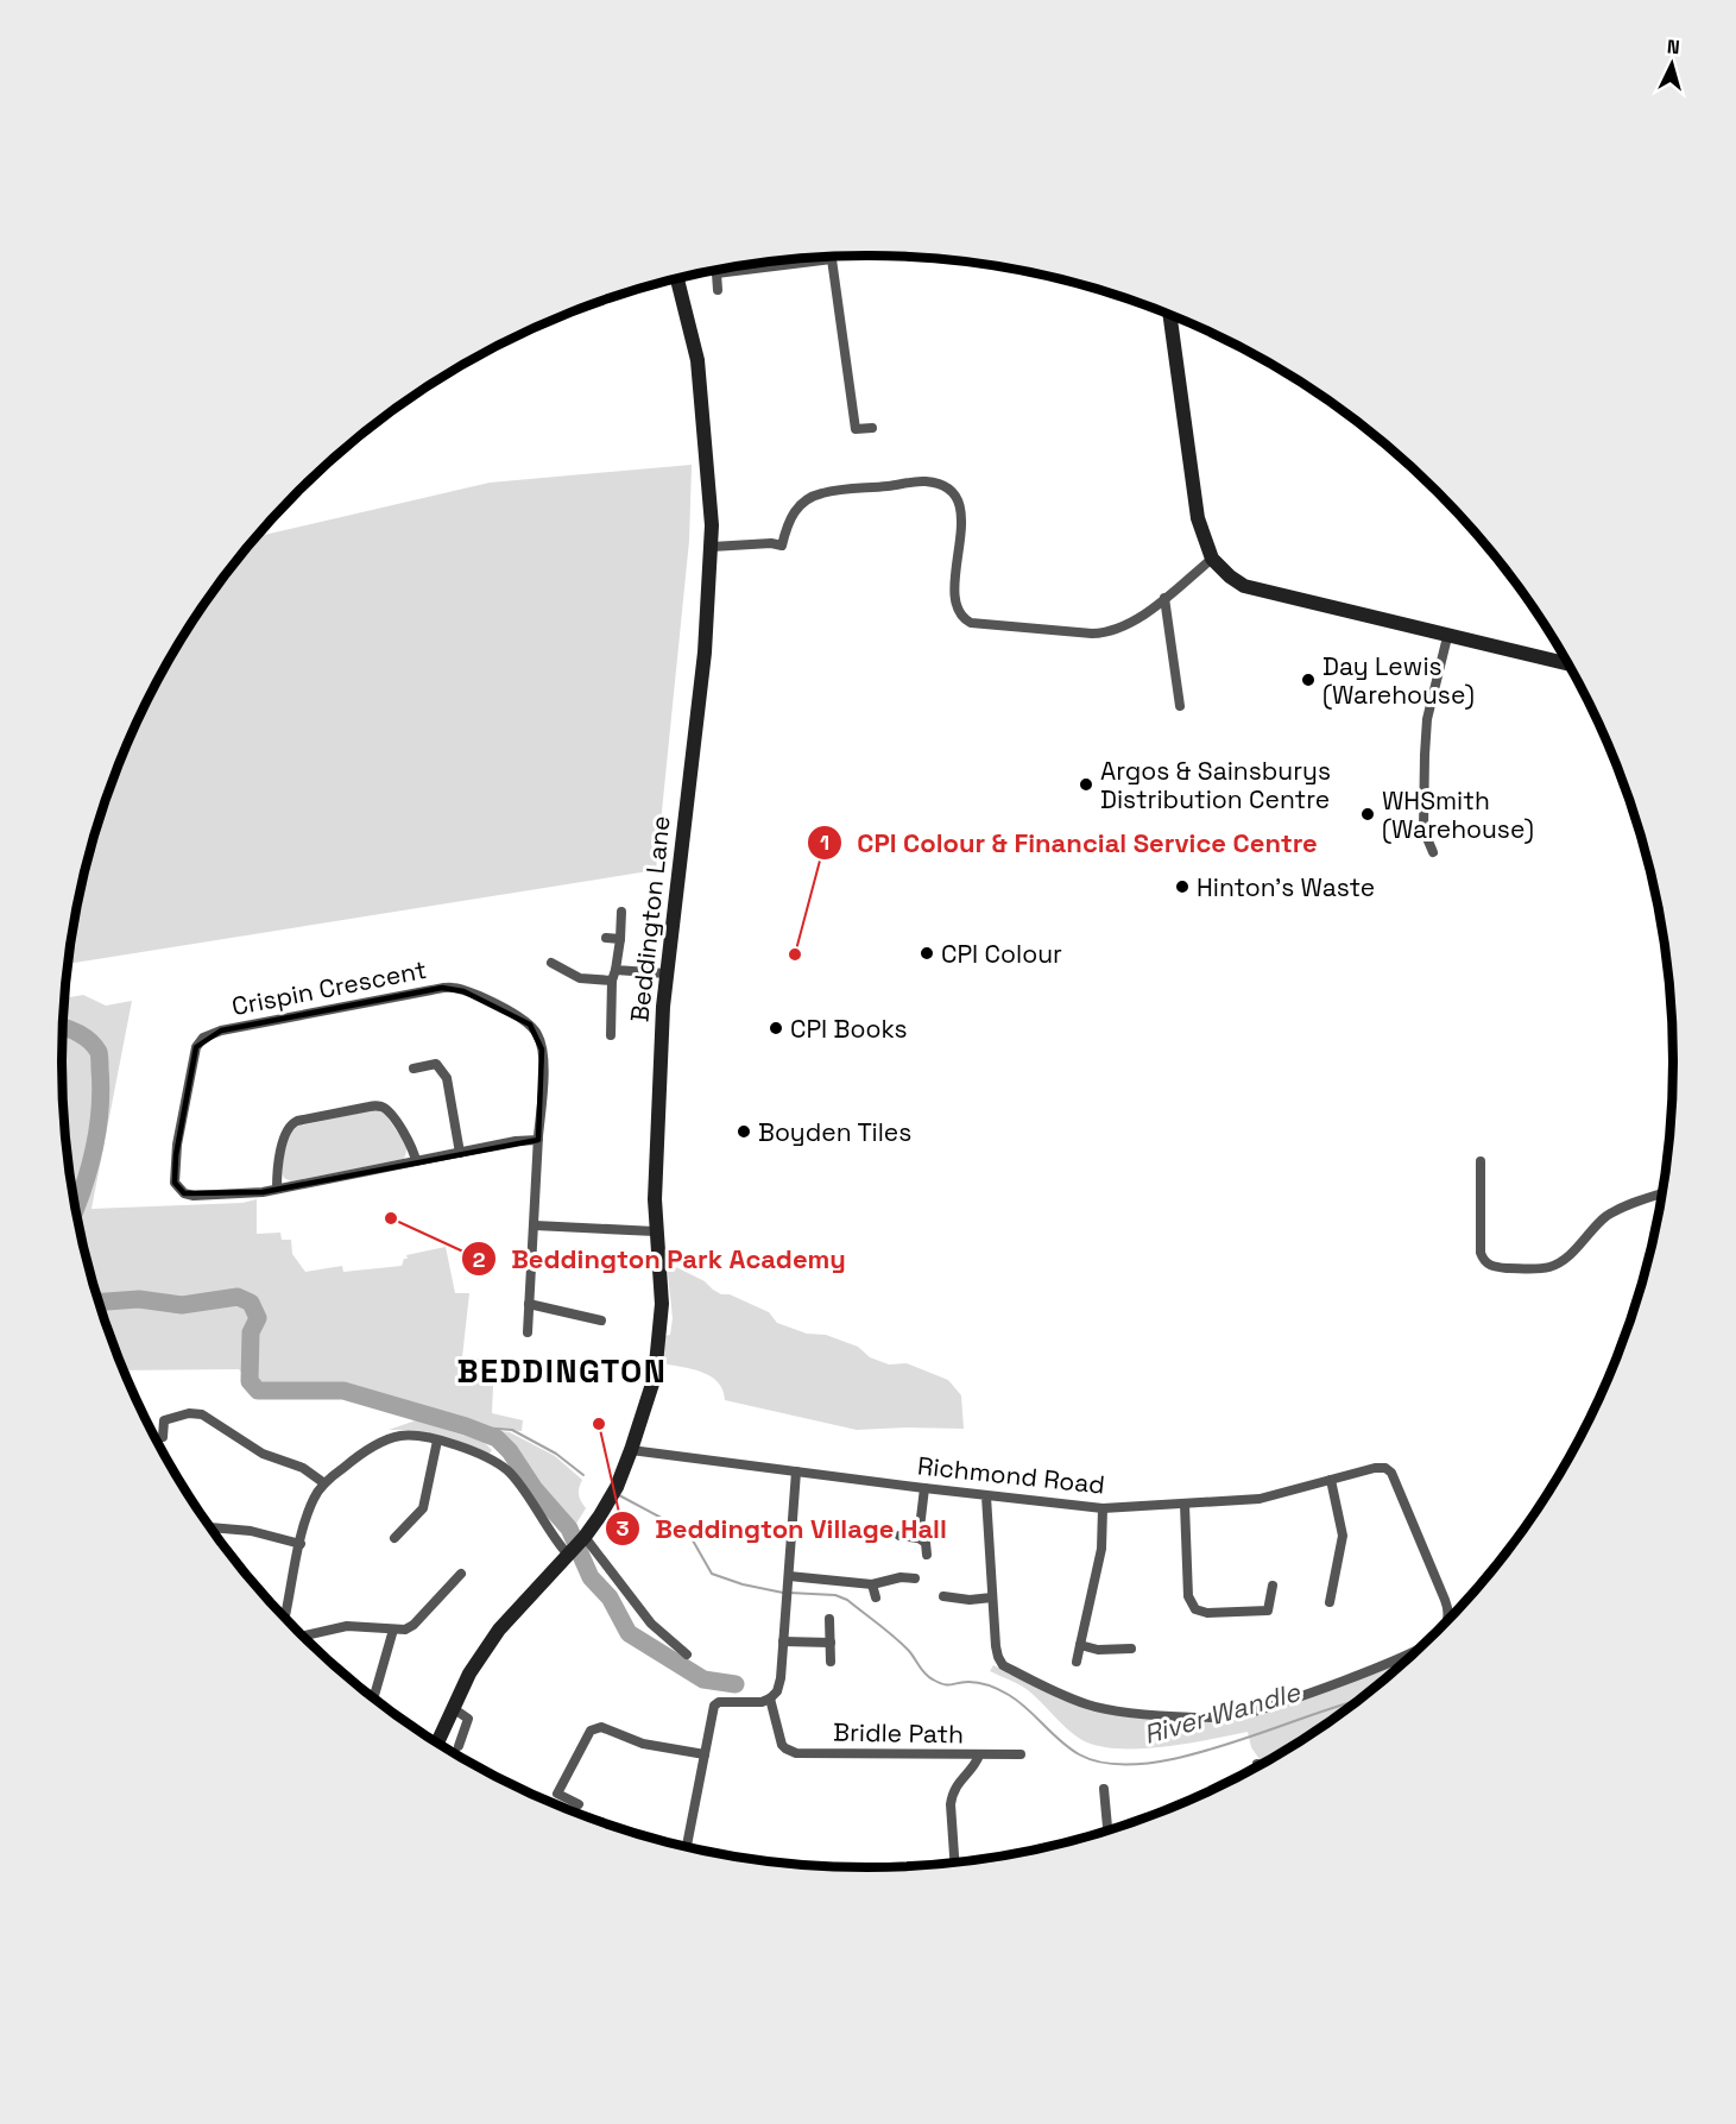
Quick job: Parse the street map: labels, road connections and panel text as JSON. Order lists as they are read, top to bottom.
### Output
{
  "streets": {
    "main road": ["Beddington Lane"],
    "street": ["Crispin Crescent", "Richmond Road", "Bridle Path"]
  },
  "crossings": [
    ["Beddington Lane", "Richmond Road"]
  ],
  "districts": ["BEDDINGTON"],
  "water": ["River Wandle"],
  "places": [
    "Day Lewis (Warehouse)",
    "Argos & Sainsburys Distribution Centre",
    "WHSmith (Warehouse)",
    "Hinton's Waste",
    "CPI Colour",
    "CPI Colour & Financial Service Centre",
    "CPI Books",
    "Boyden Tiles",
    "Beddington Park Academy",
    "Beddington Village Hall"
  ],
  "north": "top"
}
